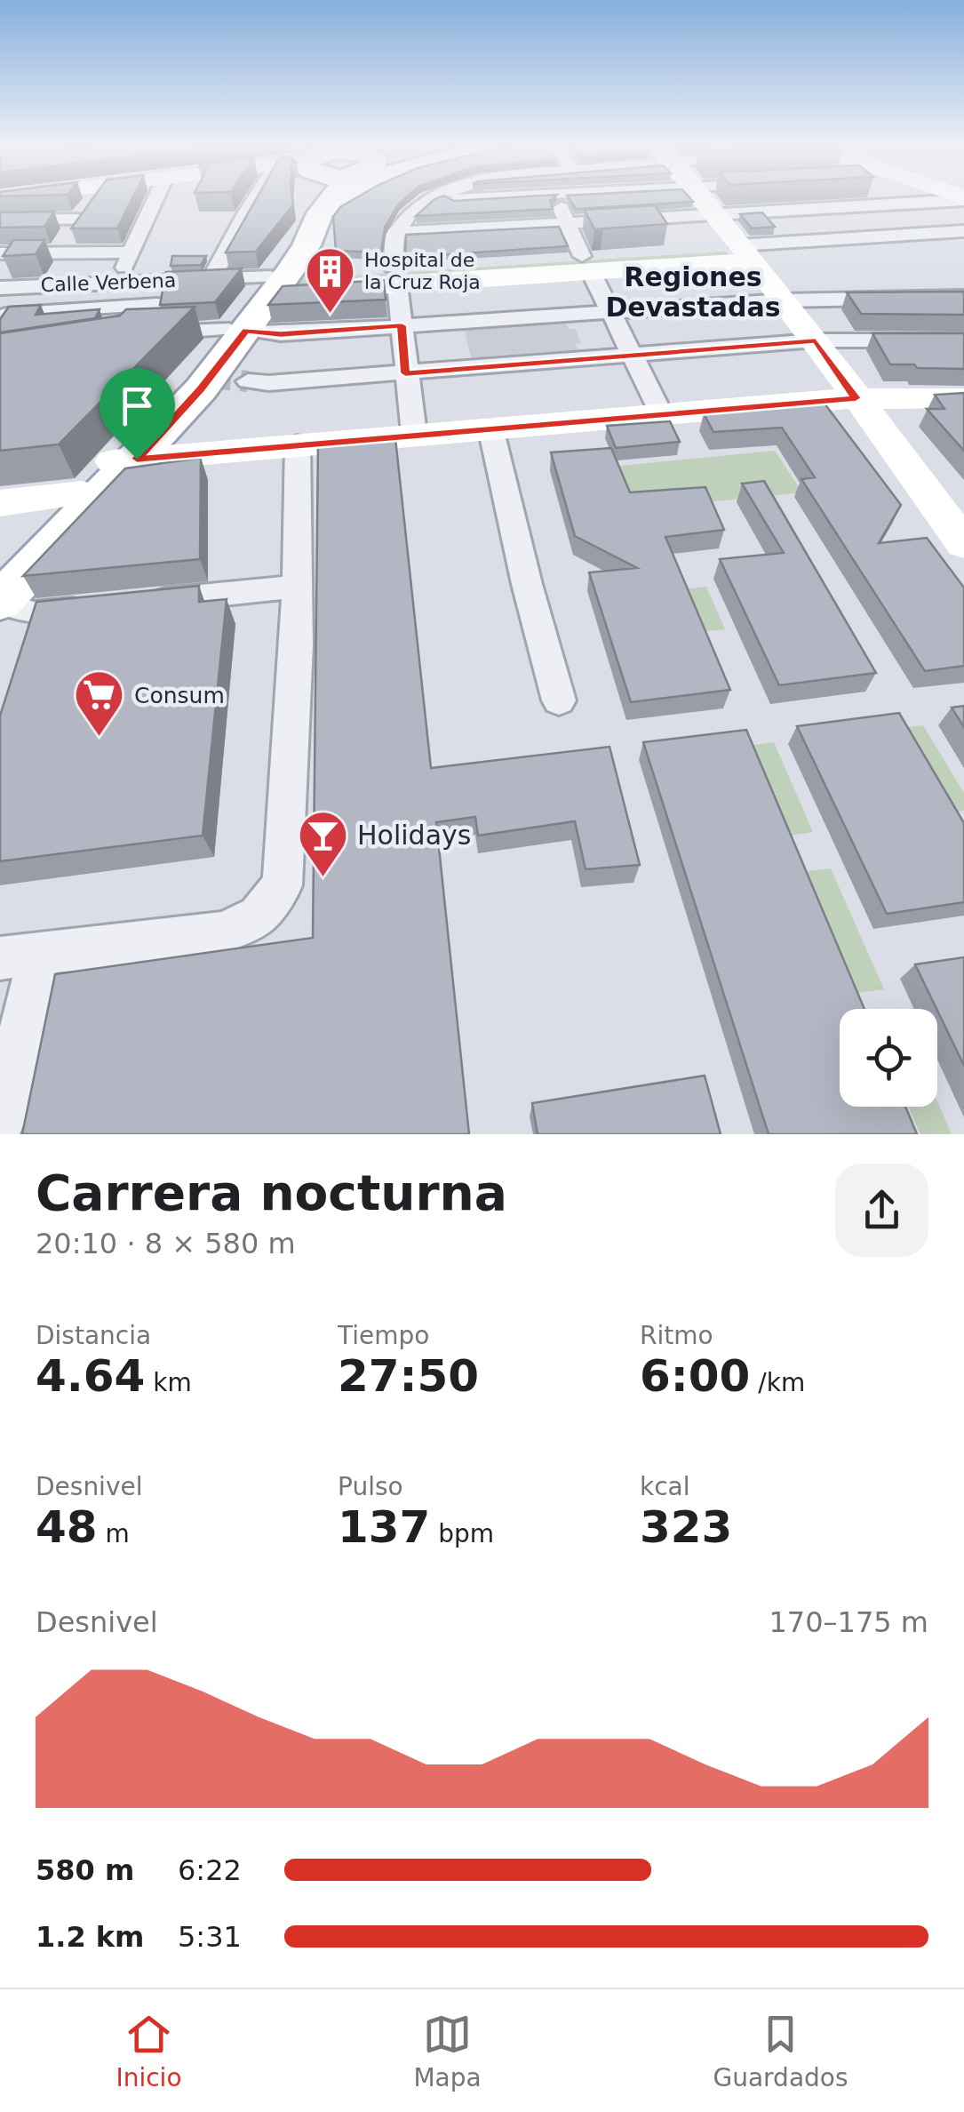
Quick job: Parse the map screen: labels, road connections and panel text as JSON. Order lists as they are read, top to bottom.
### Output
{
  "streets": {
    "street": ["Calle Verbena"]
  },
  "districts": ["Regiones Devastadas"],
  "places": {
    "building": ["Hospital de la Cruz Roja"],
    "supermarket": ["Consum"],
    "bar": ["Holidays"]
  },
  "page": {
    "heading": ["Carrera nocturna", "20:10 · 8 × 580 m"],
    "stats": [
      ["Distancia", "4.64 km"],
      ["Tiempo", "27:50"],
      ["Ritmo", "6:00 /km"],
      ["Desnivel", "48 m"],
      ["Pulso", "137 bpm"],
      ["kcal", "323"]
    ],
    "chart": ["Desnivel", "170–175 m"],
    "list": [
      {
        "name": "580 m",
        "note": "6:22"
      },
      {
        "name": "1.2 km",
        "note": "5:31"
      }
    ],
    "tabs": ["Inicio", "Mapa", "Guardados"]
  }
}
